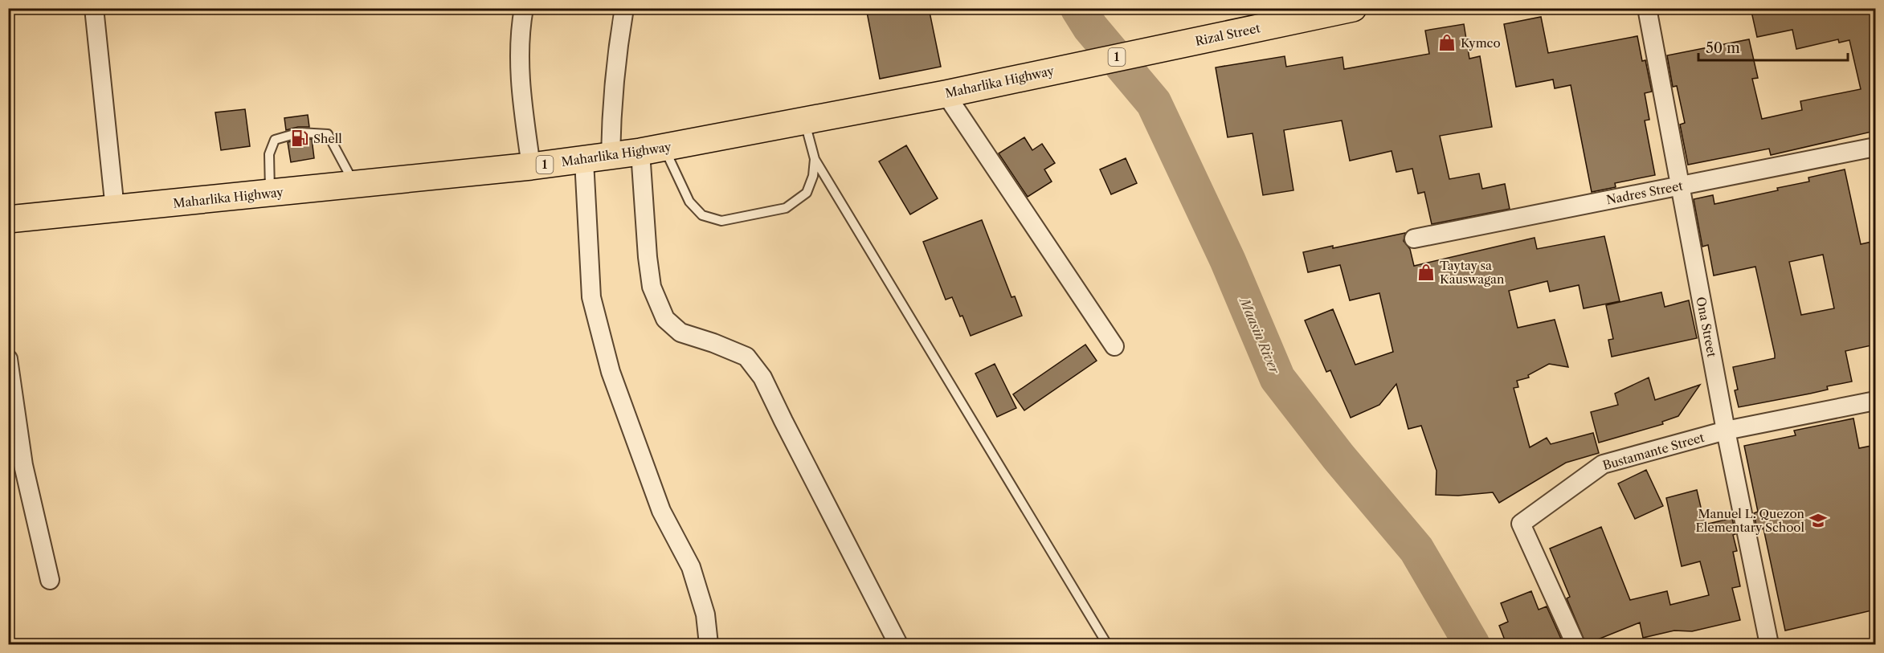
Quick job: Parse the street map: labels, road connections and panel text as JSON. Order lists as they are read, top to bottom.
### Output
{
  "streets": {
    "main road": ["Rizal Street", "1", "Maharlika Highway"],
    "street": ["Nadres Street", "Ona Street", "Bustamante Street"]
  },
  "crossings": [
    ["Rizal Street", "Maharlika Highway"],
    ["Nadres Street", "Ona Street"],
    ["Ona Street", "Bustamante Street"]
  ],
  "water": ["Maasin River"],
  "places": {
    "shop": ["Kymco", "Taytay sa Kauswagan"],
    "fuel station": ["Shell"],
    "school or university": ["Manuel L. Quezon Elementary School"]
  },
  "scale_bar": "50 m"
}
